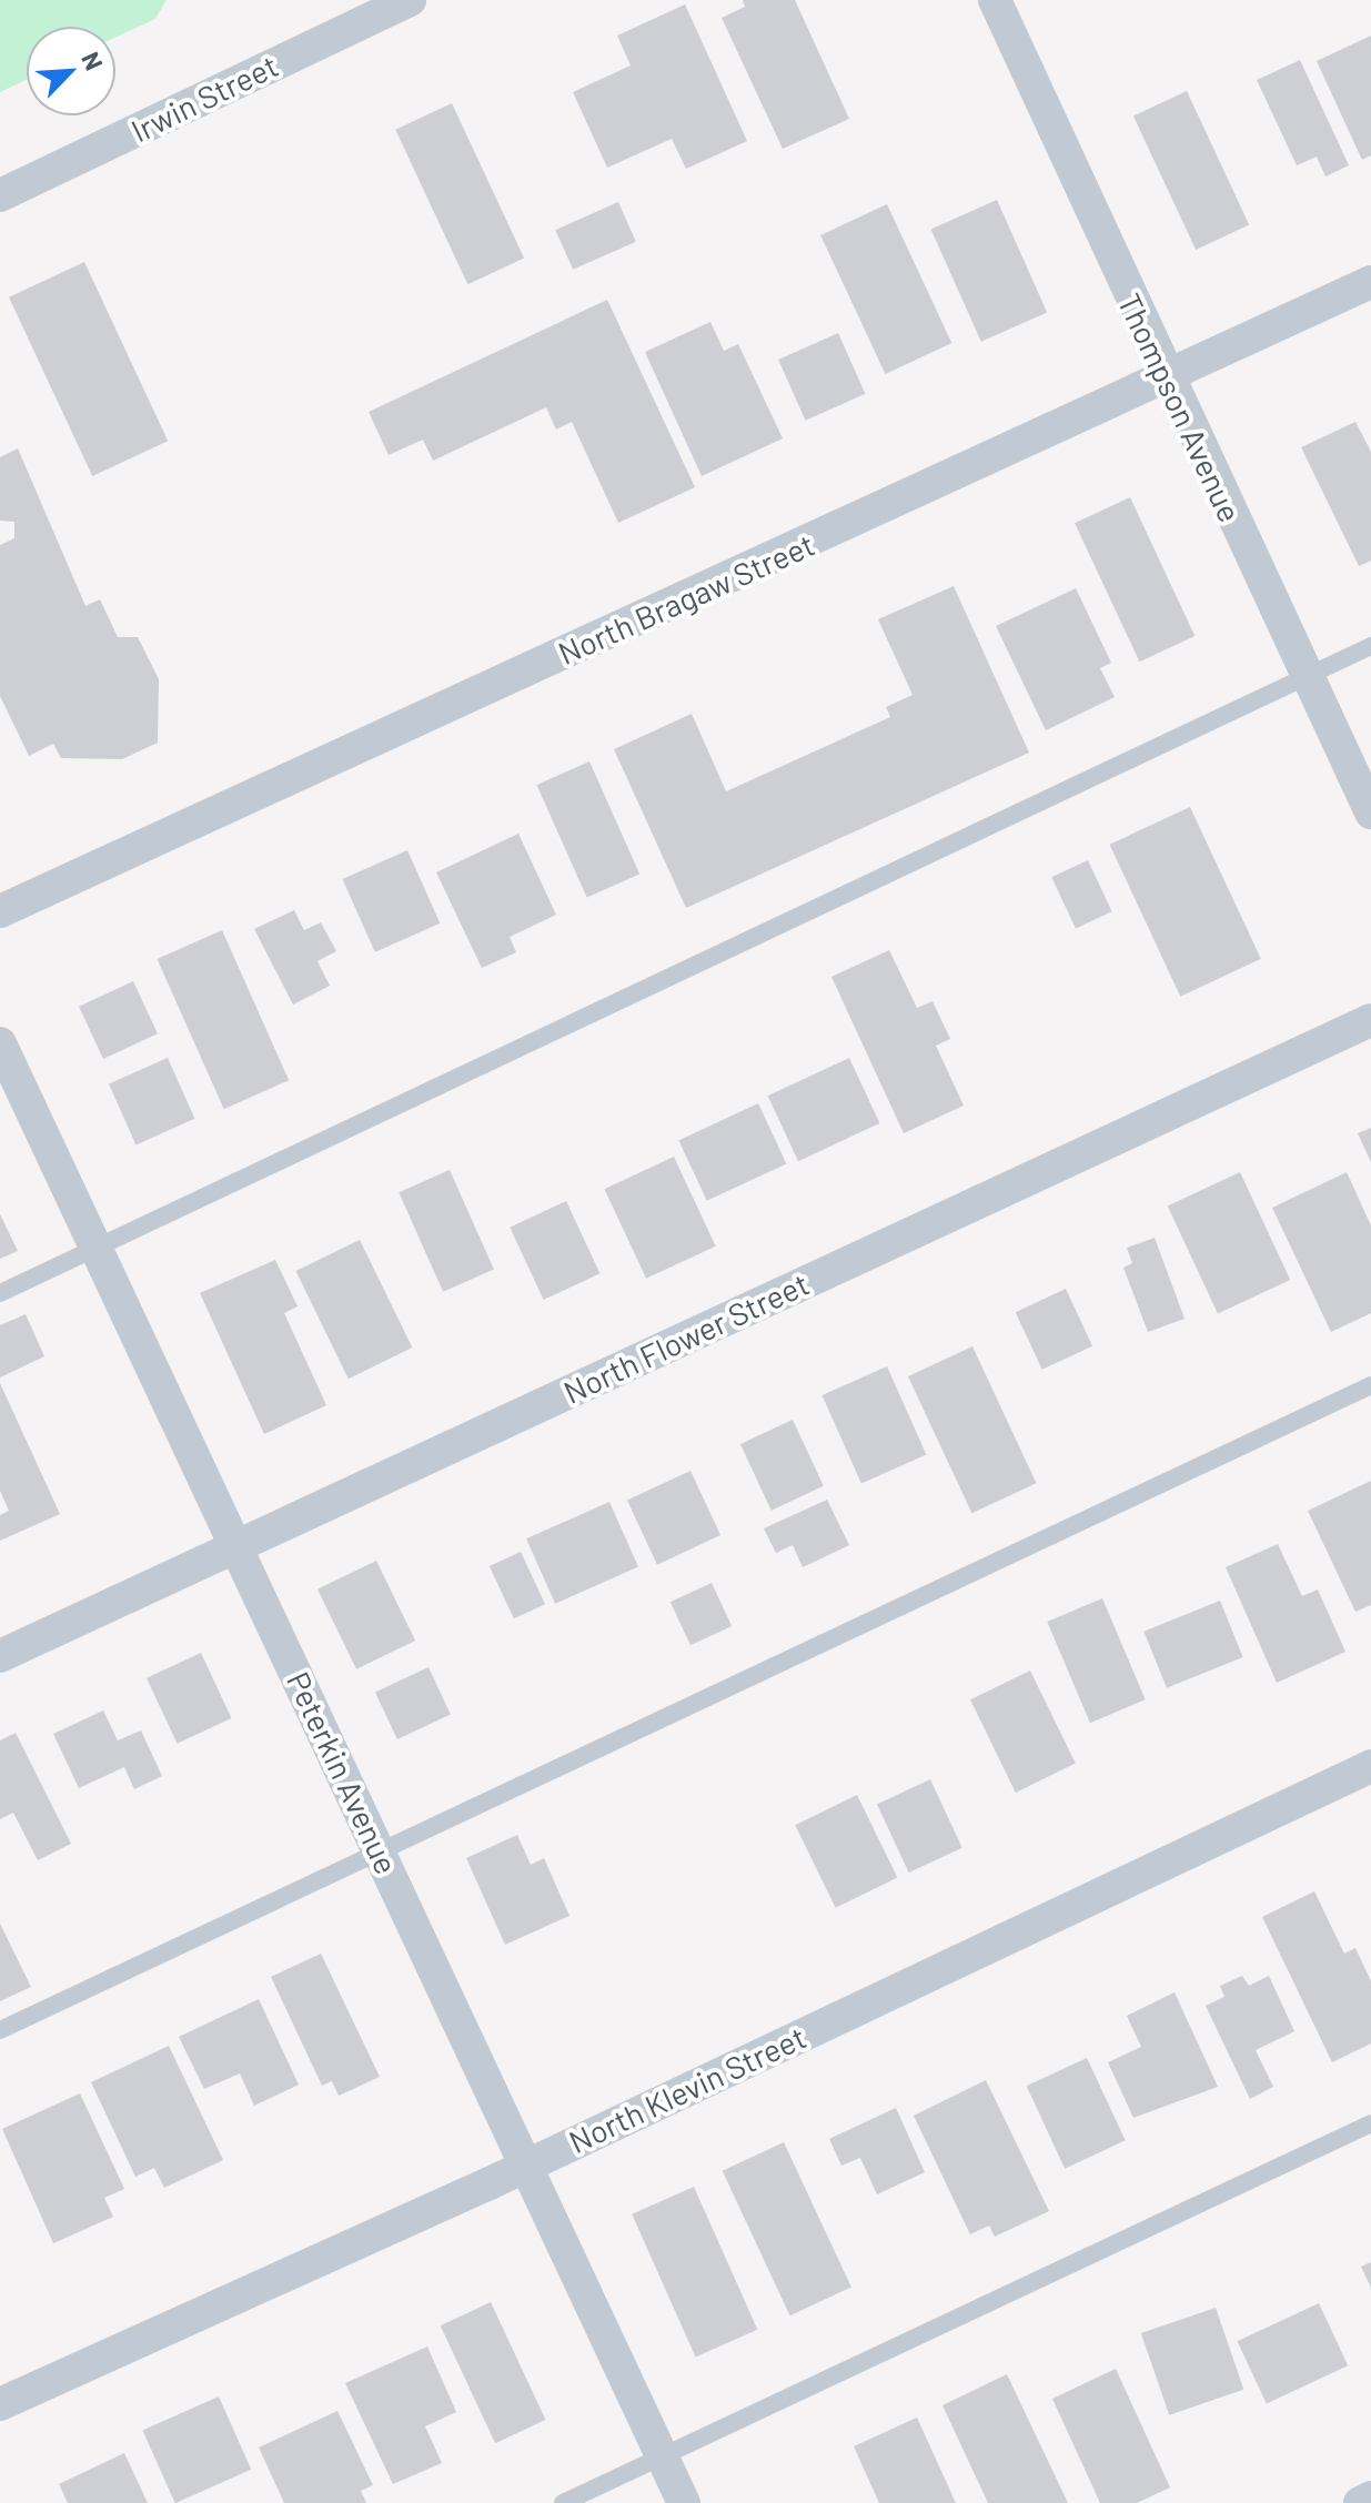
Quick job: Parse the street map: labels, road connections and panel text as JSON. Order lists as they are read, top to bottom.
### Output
{
  "streets": {
    "street": [
      "Irwin Street",
      "Thompson Avenue",
      "North Bragaw Street",
      "North Flower Street",
      "Peterkin Avenue",
      "North Klevin Street"
    ]
  },
  "crossings": [
    ["Thompson Avenue", "North Bragaw Street"],
    ["North Flower Street", "Peterkin Avenue"],
    ["Peterkin Avenue", "North Klevin Street"]
  ],
  "north": "top right"
}
